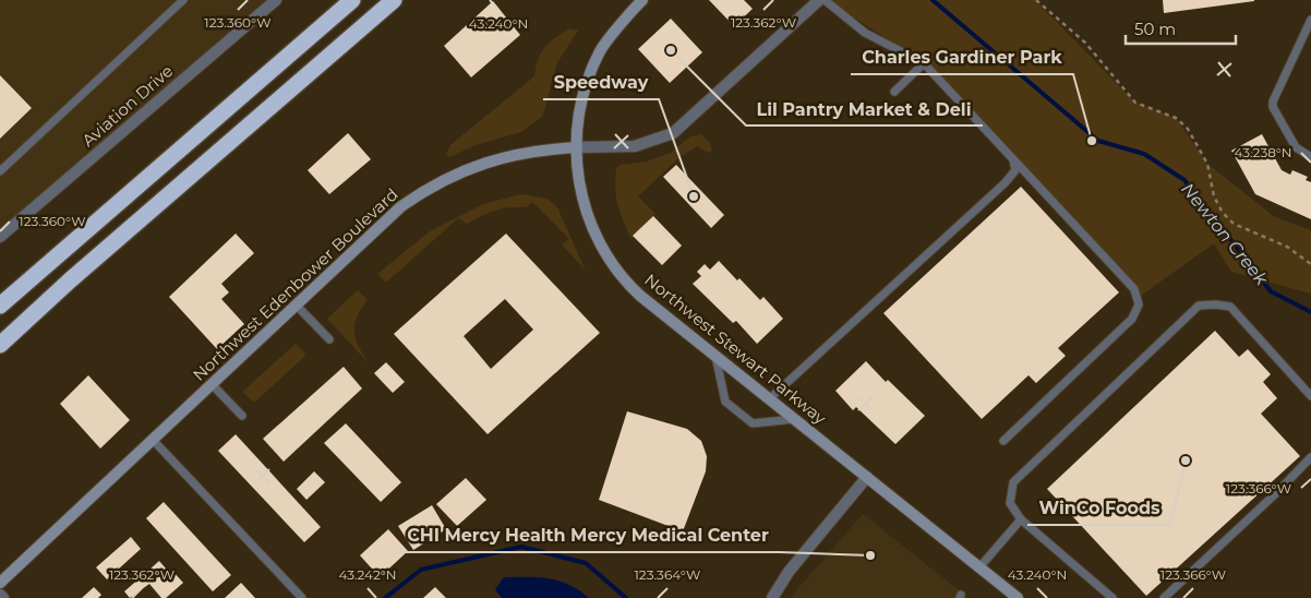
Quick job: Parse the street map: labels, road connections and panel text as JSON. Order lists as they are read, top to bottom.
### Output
{
  "streets": {
    "main road": ["Northwest Edenbower Boulevard", "Northwest Stewart Parkway"],
    "street": ["Aviation Drive"]
  },
  "crossings": [
    ["Northwest Edenbower Boulevard", "Northwest Stewart Parkway"]
  ],
  "water": ["Newton Creek"],
  "places": [
    "Lil Pantry Market & Deli",
    "Charles Gardiner Park",
    "Speedway",
    "WinCo Foods",
    "CHI Mercy Health Mercy Medical Center"
  ],
  "scale_bar": "50 m",
  "coordinates": [
    "123.360°W",
    "123.362°W",
    "43.240°N",
    "43.238°N",
    "123.366°W",
    "43.242°N",
    "123.364°W"
  ]
}
